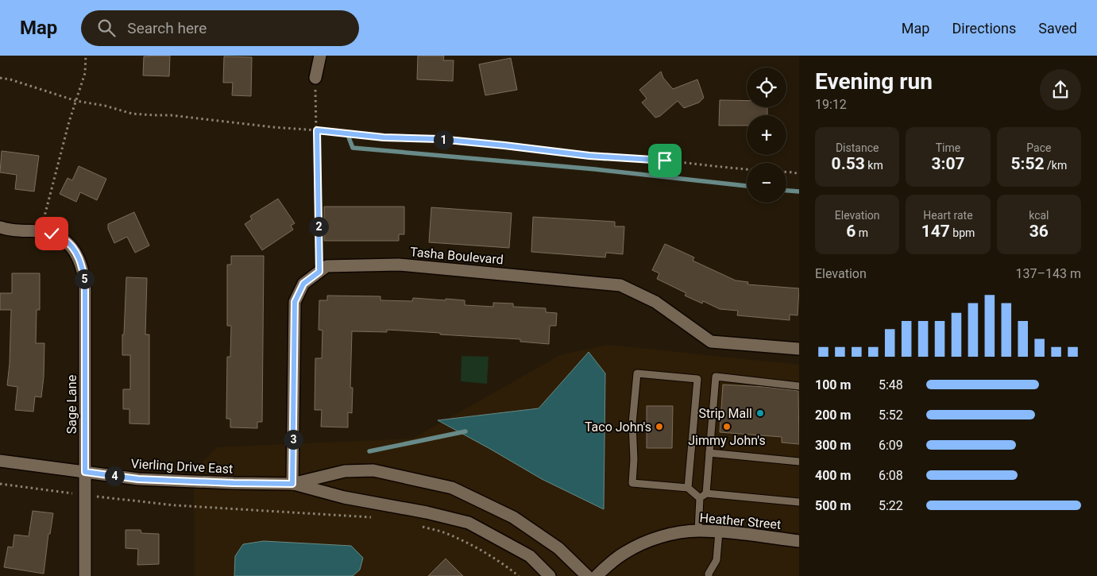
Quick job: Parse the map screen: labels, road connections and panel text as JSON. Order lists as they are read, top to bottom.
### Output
{
  "streets": {
    "street": [
      "Tasha Boulevard",
      "Sage Lane",
      "Vierling Drive East",
      "Heather Street"
    ]
  },
  "crossings": [
    ["Tasha Boulevard", "Vierling Drive East"],
    ["Sage Lane", "Vierling Drive East"]
  ],
  "places": ["Strip Mall", "Taco John's", "Jimmy John's"],
  "page": {
    "header": "Map",
    "search": "Search here",
    "nav": ["Map", "Directions", "Saved"],
    "heading": ["Evening run", "19:12"],
    "map_buttons": ["+", "−"],
    "stats": [
      ["Distance", "0.53 km"],
      ["Time", "3:07"],
      ["Pace", "5:52 /km"],
      ["Elevation", "6 m"],
      ["Heart rate", "147 bpm"],
      ["kcal", "36"]
    ],
    "pins": [
      "1",
      "2",
      "5",
      "3",
      "4"
    ],
    "chart": ["Elevation", "137–143 m"],
    "list": [
      {
        "name": "100 m",
        "note": "5:48"
      },
      {
        "name": "200 m",
        "note": "5:52"
      },
      {
        "name": "300 m",
        "note": "6:09"
      },
      {
        "name": "400 m",
        "note": "6:08"
      },
      {
        "name": "500 m",
        "note": "5:22"
      }
    ]
  }
}
